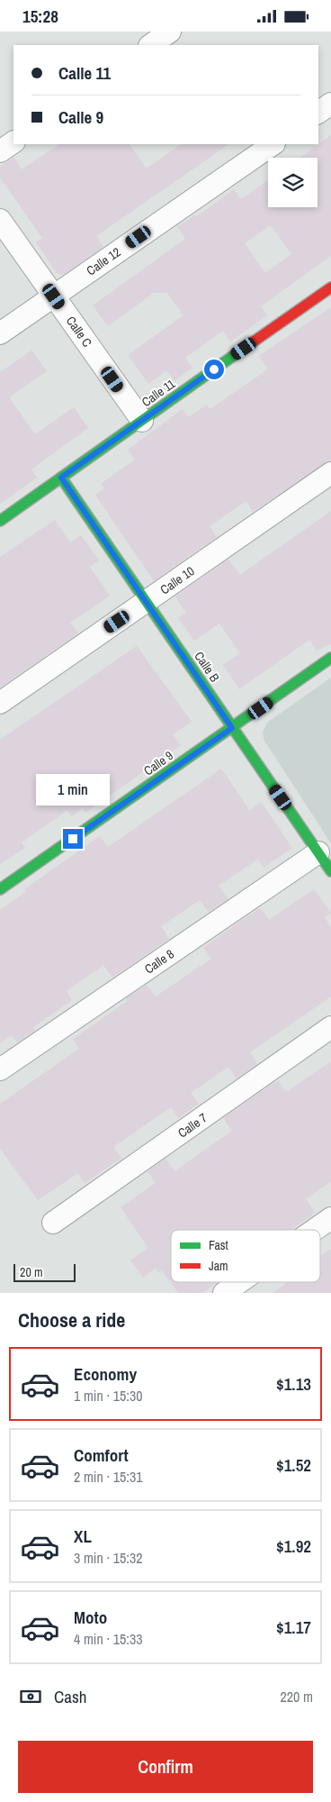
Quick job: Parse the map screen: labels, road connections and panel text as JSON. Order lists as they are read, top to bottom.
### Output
{
  "streets": {
    "street": [
      "Calle 12",
      "Calle C",
      "Calle 11",
      "Calle 10",
      "Calle B",
      "Calle 9",
      "Calle 8",
      "Calle 7"
    ]
  },
  "crossings": [
    ["Calle 12", "Calle C"],
    ["Calle C", "Calle 11"],
    ["Calle 11", "Calle B"],
    ["Calle 10", "Calle B"],
    ["Calle B", "Calle 9"],
    ["Calle B", "Calle 8"]
  ],
  "legend": ["Fast", "Jam"],
  "scale_bar": "20 m",
  "page": {
    "status": "15:28",
    "banner": ["Calle 11", "Calle 9"],
    "bubble": "1 min",
    "scale": "20 m",
    "heading": "Choose a ride",
    "list": [
      {
        "name": "Economy",
        "note": "1 min · 15:30",
        "value": "$1.13"
      },
      {
        "name": "Comfort",
        "note": "2 min · 15:31",
        "value": "$1.52"
      },
      {
        "name": "XL",
        "note": "3 min · 15:32",
        "value": "$1.92"
      },
      {
        "name": "Moto",
        "note": "4 min · 15:33",
        "value": "$1.17"
      }
    ],
    "pay": ["Cash", "220 m"],
    "buttons": "Confirm"
  }
}
